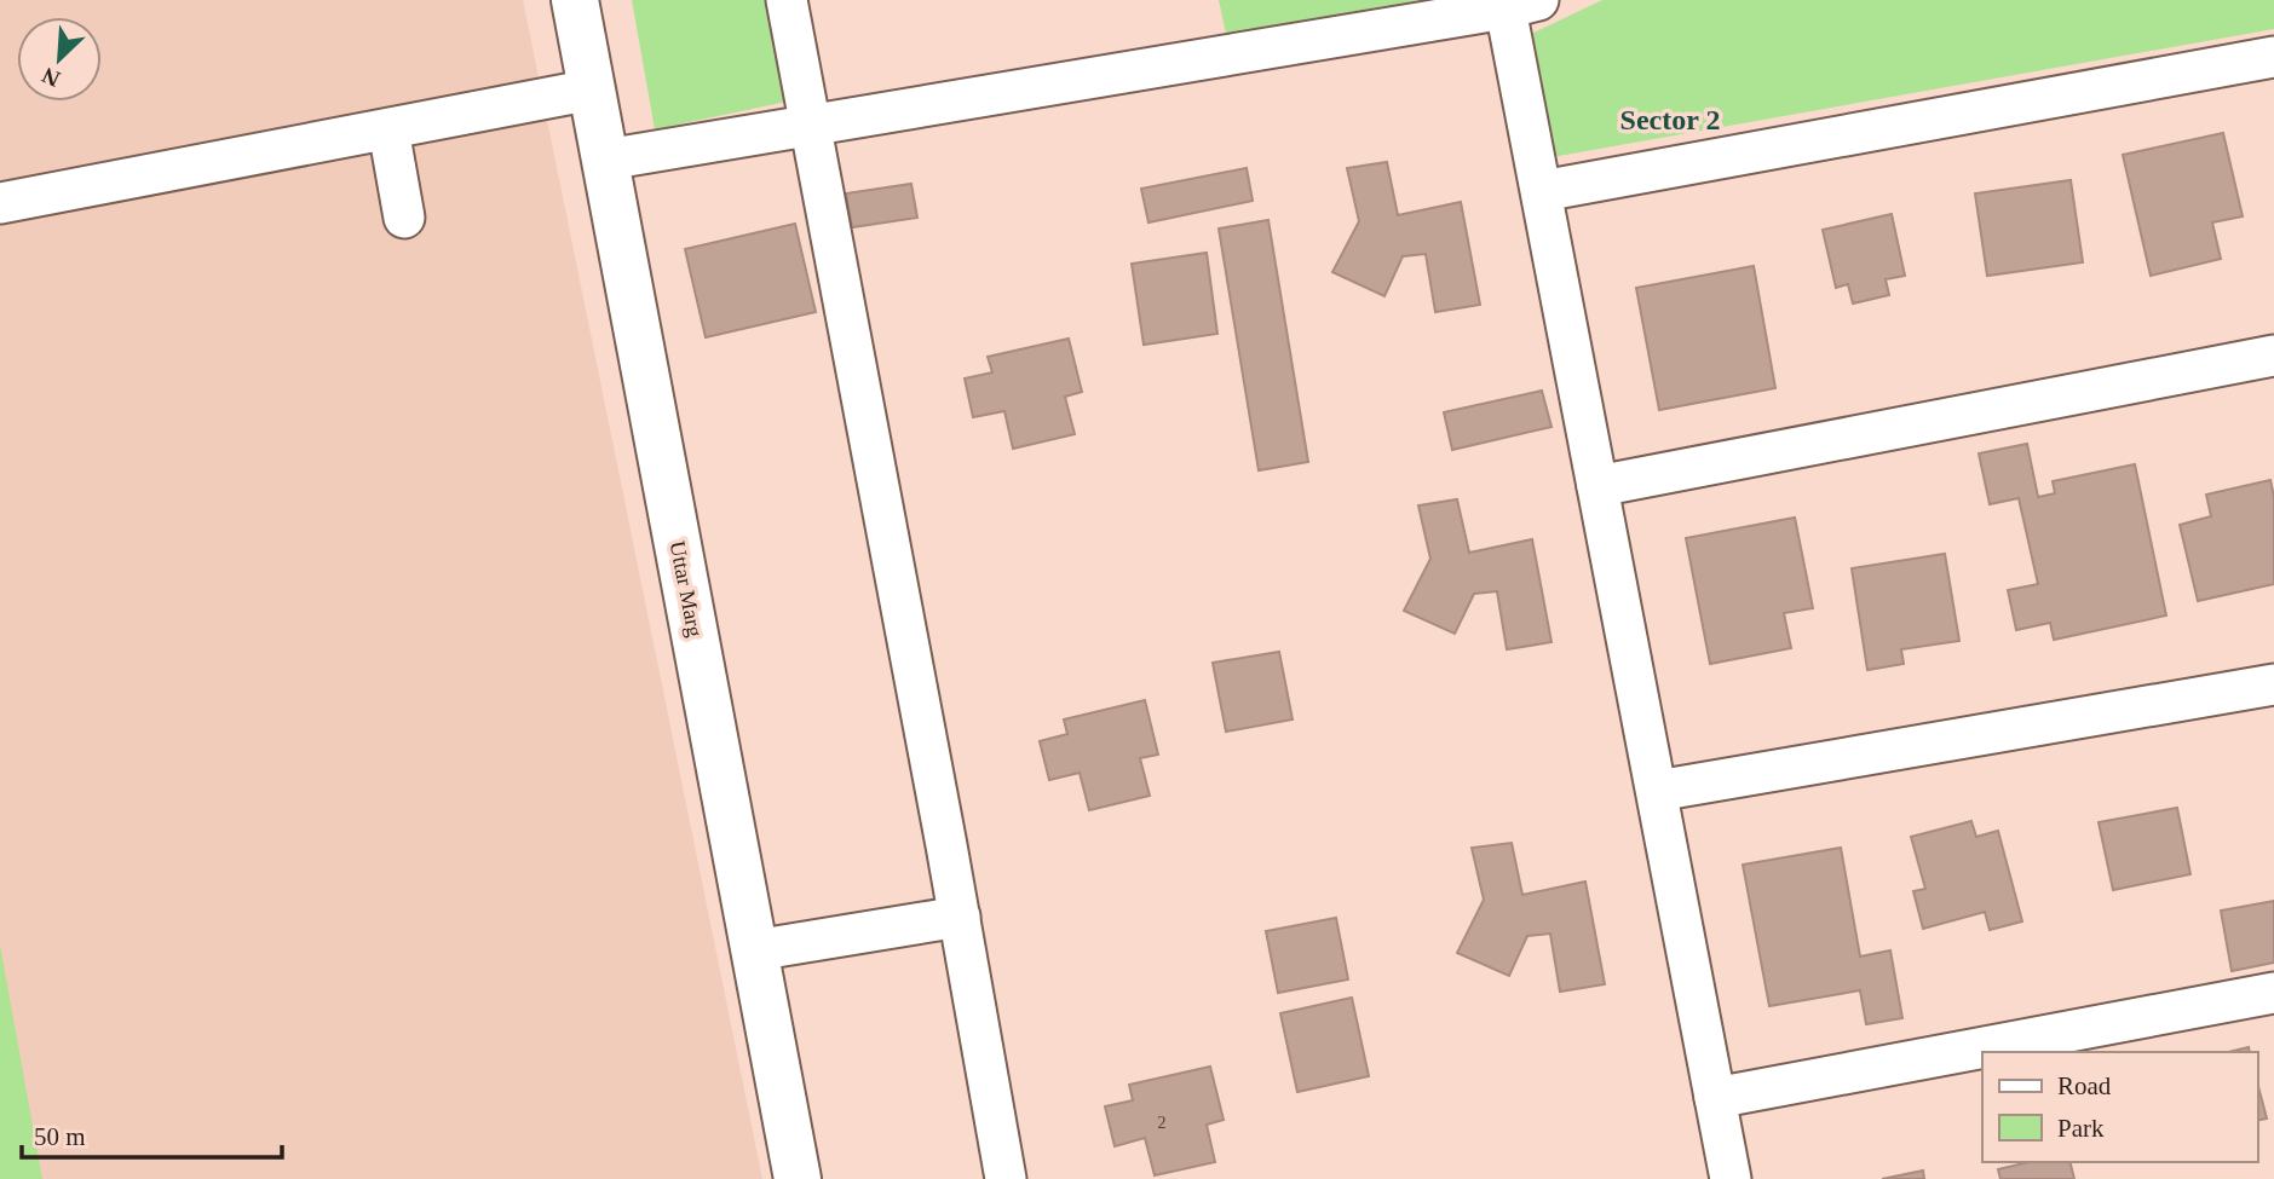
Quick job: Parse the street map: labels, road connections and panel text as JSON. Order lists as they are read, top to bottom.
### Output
{
  "streets": {
    "main road": ["Uttar Marg"]
  },
  "districts": ["Sector 2"],
  "house_numbers": ["2"],
  "legend": ["Road", "Park"],
  "scale_bar": "50 m",
  "north": "bottom left"
}
